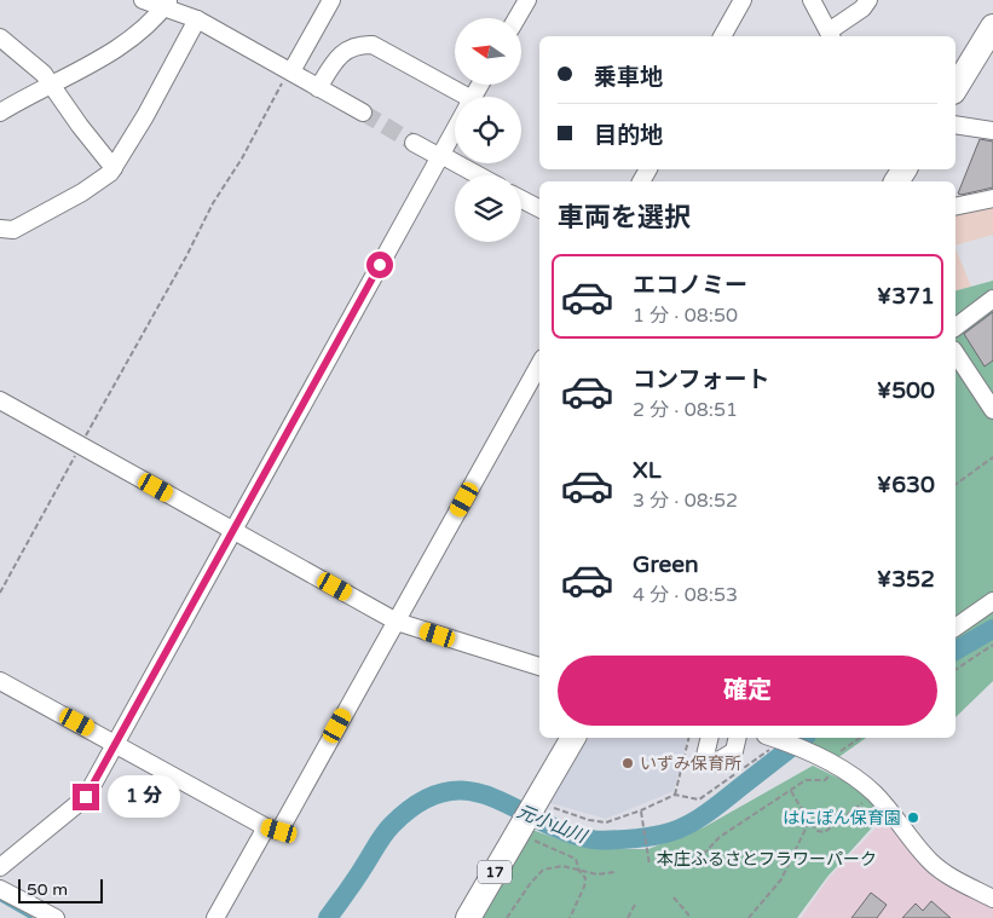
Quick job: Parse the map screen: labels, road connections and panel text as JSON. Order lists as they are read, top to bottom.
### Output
{
  "streets": {
    "highway": ["17"]
  },
  "water": ["元小山川"],
  "parks": ["本庄ふるさとフラワーパーク"],
  "places": ["いずみ保育所", "はにぽん保育園"],
  "scale_bar": "50 m",
  "north": "left",
  "page": {
    "banner": ["乗車地", "目的地"],
    "heading": "車両を選択",
    "list": [
      {
        "name": "エコノミー",
        "note": "1 分 · 08:50",
        "value": "¥371"
      },
      {
        "name": "コンフォート",
        "note": "2 分 · 08:51",
        "value": "¥500"
      },
      {
        "name": "XL",
        "note": "3 分 · 08:52",
        "value": "¥630"
      },
      {
        "name": "Green",
        "note": "4 分 · 08:53",
        "value": "¥352"
      }
    ],
    "buttons": "確定",
    "bubble": "1 分",
    "scale": "50 m"
  }
}
